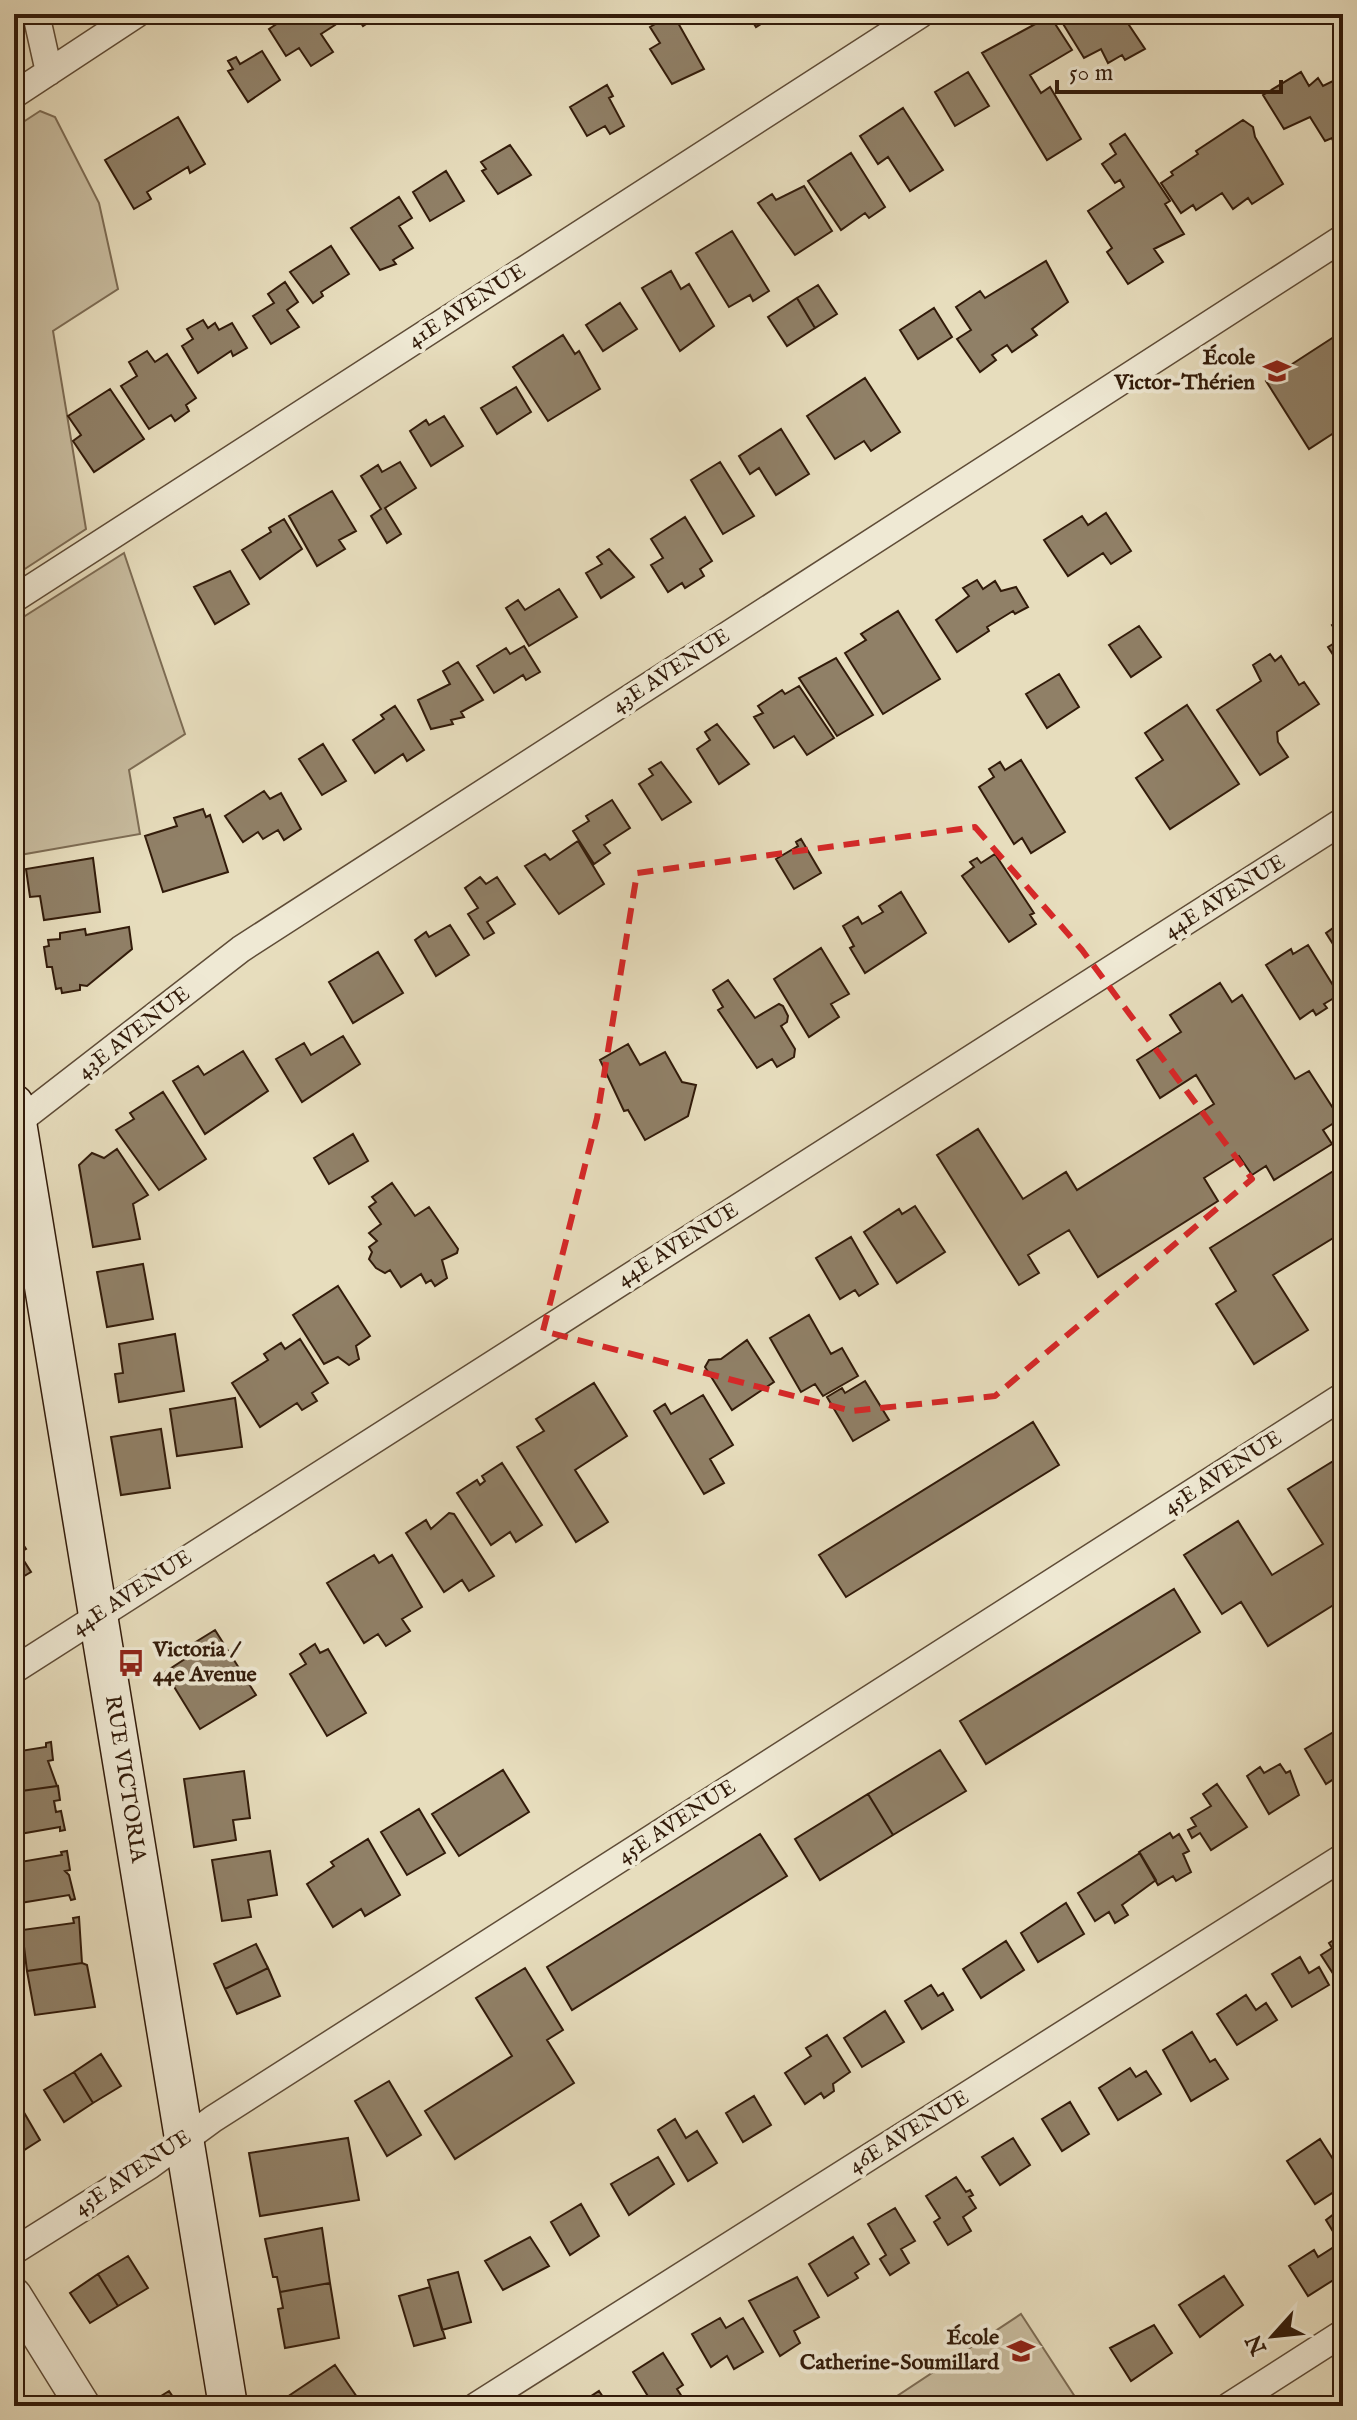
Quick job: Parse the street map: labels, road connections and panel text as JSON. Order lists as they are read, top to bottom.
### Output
{
  "streets": {
    "main road": ["RUE VICTORIA"],
    "street": [
      "41E AVENUE",
      "43E AVENUE",
      "44E AVENUE",
      "45E AVENUE",
      "46E AVENUE"
    ]
  },
  "crossings": [
    ["43E AVENUE", "RUE VICTORIA"],
    ["44E AVENUE", "RUE VICTORIA"],
    ["45E AVENUE", "RUE VICTORIA"]
  ],
  "places": {
    "school or university": ["École Victor-Thérien", "École Catherine-Soumillard"],
    "bus stop": ["Victoria / 44e Avenue"]
  },
  "scale_bar": "50 m",
  "north": "bottom left"
}
